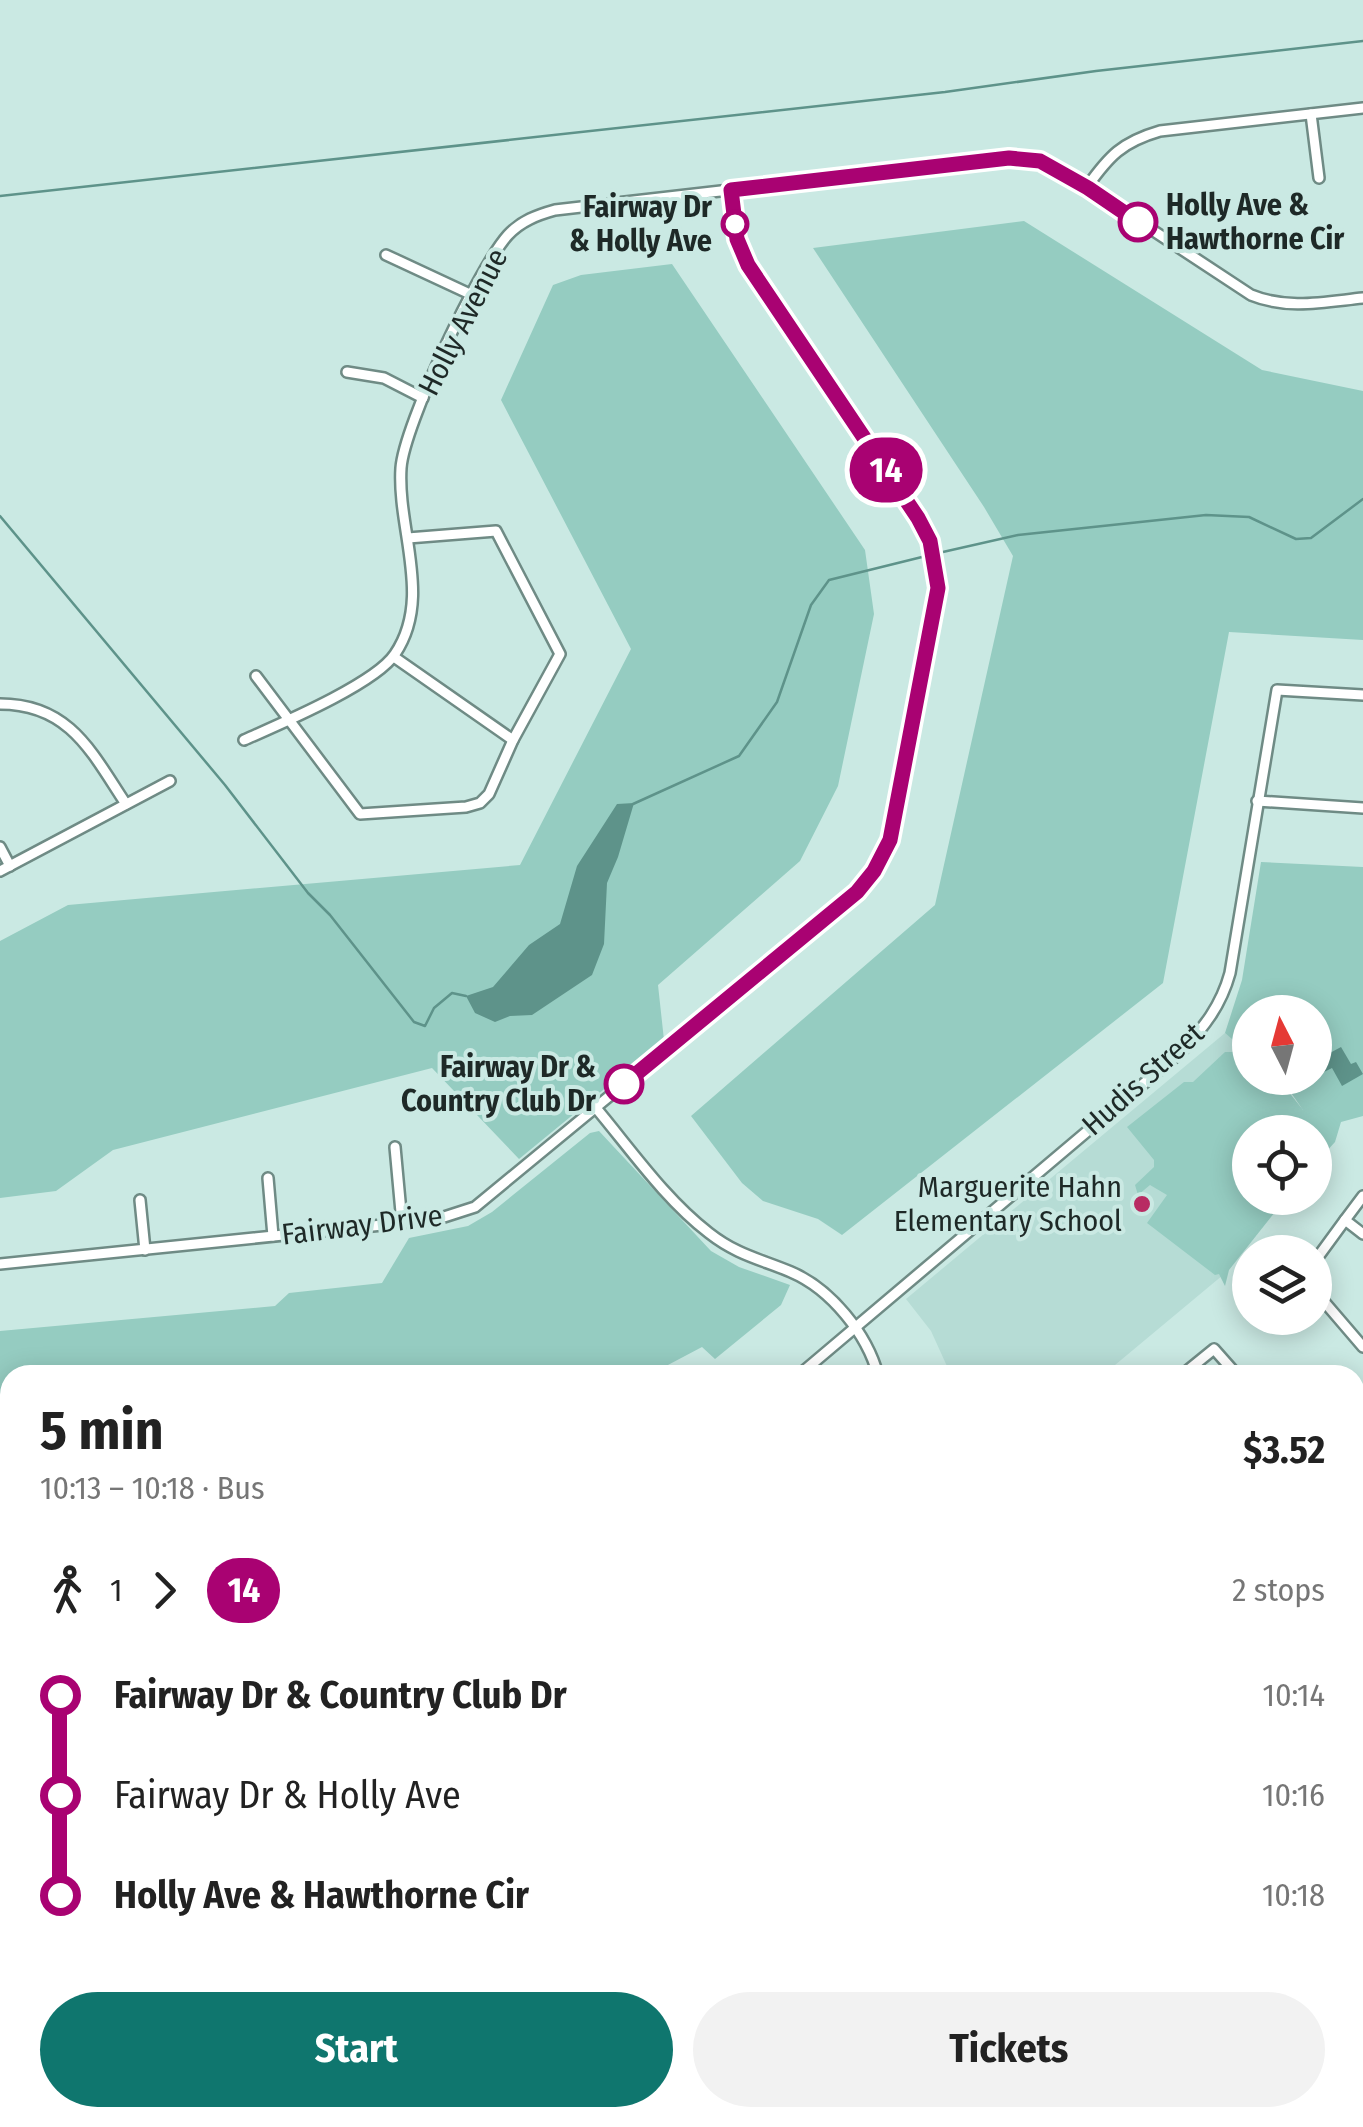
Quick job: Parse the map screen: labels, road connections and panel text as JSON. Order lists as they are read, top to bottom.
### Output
{
  "streets": {
    "street": ["Holly Avenue", "Hudis Street", "Fairway Drive"]
  },
  "crossings": [
    ["Holly Avenue", "Fairway Drive"]
  ],
  "places": [
    "Holly Ave & Hawthorne Cir",
    "Fairway Dr & Holly Ave",
    "Fairway Dr & Country Club Dr",
    "Marguerite Hahn Elementary School"
  ],
  "lines": ["bus line 14"],
  "north": "top",
  "page": {
    "on_map": "14",
    "heading": ["5 min", "10:13 – 10:18 · Bus", "$3.52"],
    "legs": ["1", "14", "2 stops"],
    "list": [
      {
        "name": "Fairway Dr & Country Club Dr",
        "value": "10:14"
      },
      {
        "name": "Fairway Dr & Holly Ave",
        "value": "10:16"
      },
      {
        "name": "Holly Ave & Hawthorne Cir",
        "value": "10:18"
      }
    ],
    "buttons": ["Start", "Tickets"]
  }
}
